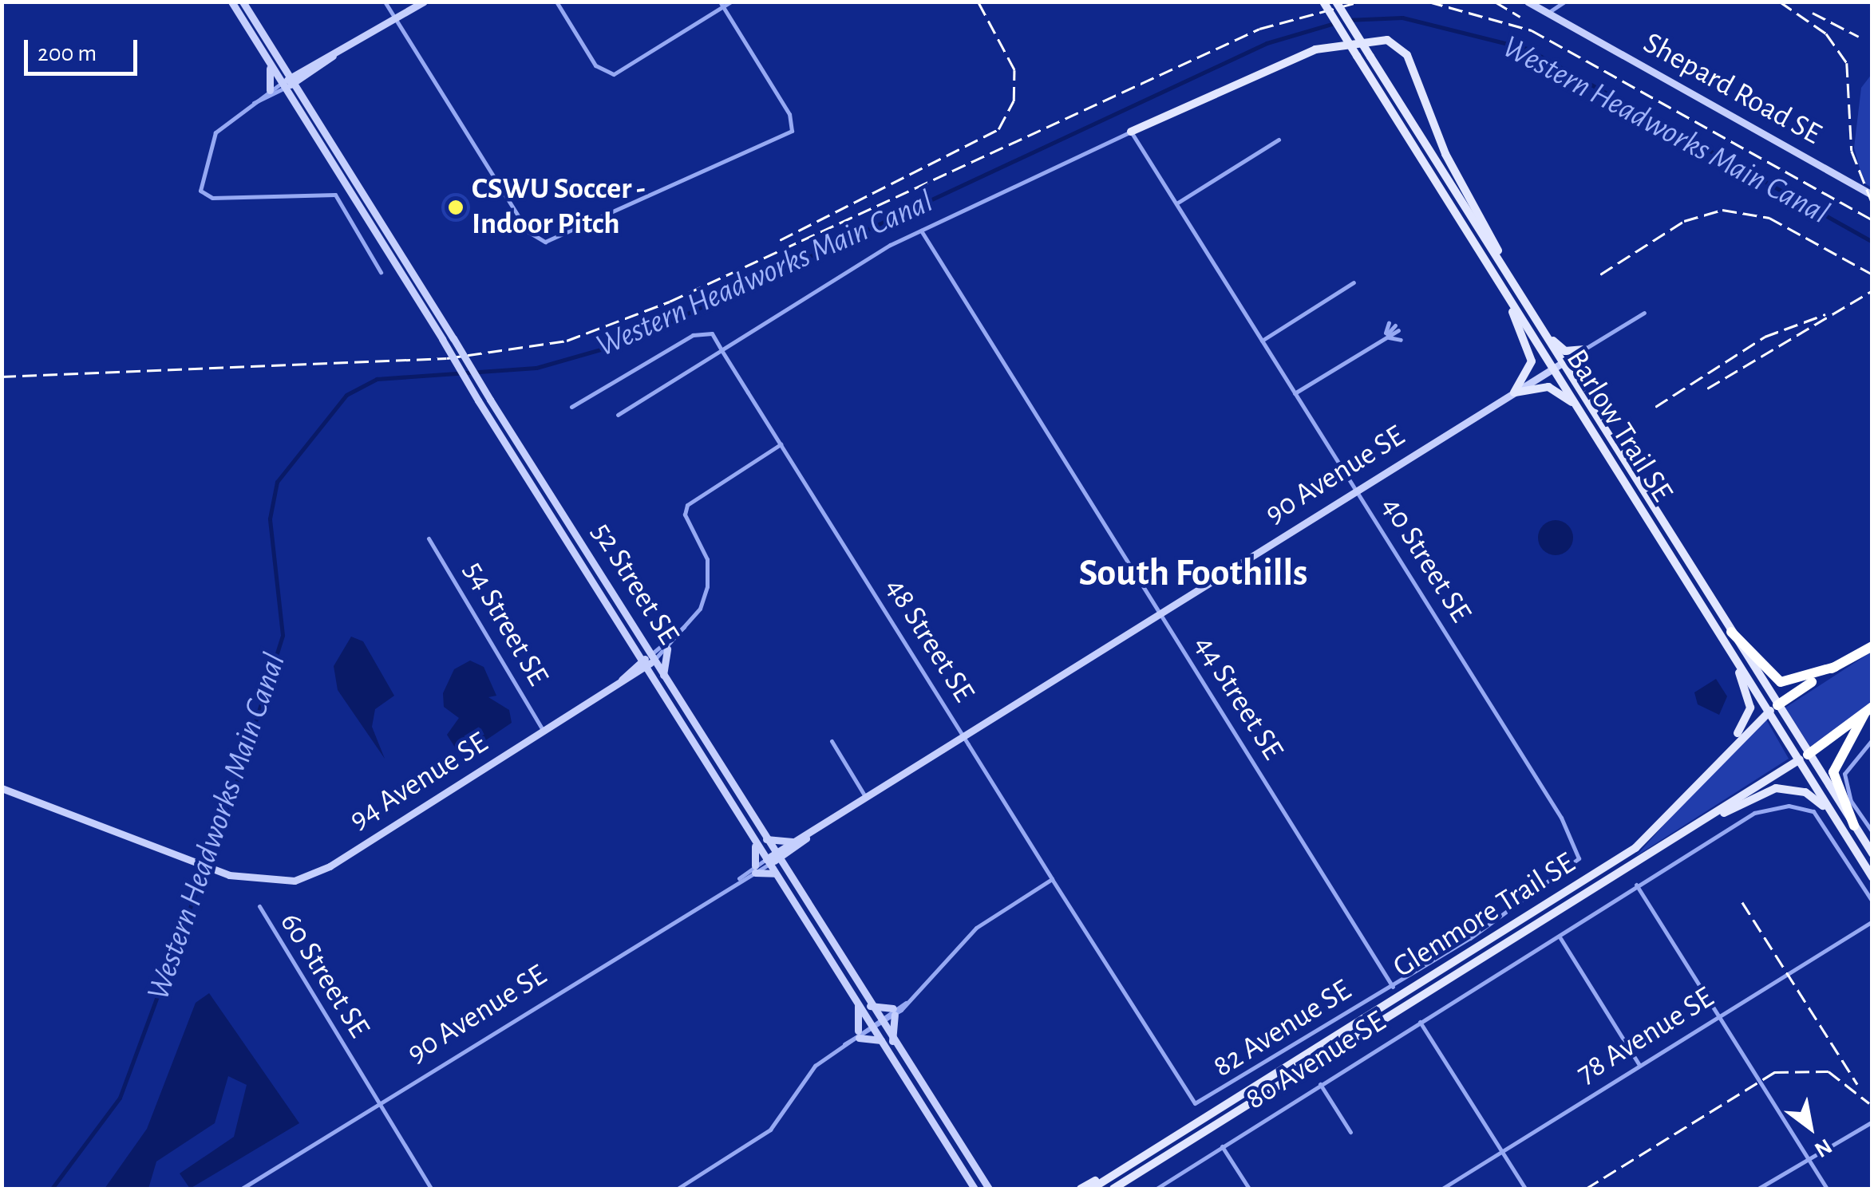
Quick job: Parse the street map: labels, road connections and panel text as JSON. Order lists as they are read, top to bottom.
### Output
{
  "streets": {
    "highway": ["Glenmore Trail SE"],
    "main road": [
      "Shepard Road SE",
      "Barlow Trail SE",
      "90 Avenue SE",
      "52 Street SE",
      "94 Avenue SE"
    ],
    "street": [
      "40 Street SE",
      "54 Street SE",
      "48 Street SE",
      "44 Street SE",
      "60 Street SE",
      "82 Avenue SE",
      "78 Avenue SE",
      "80 Avenue SE"
    ]
  },
  "crossings": [
    ["Barlow Trail SE", "90 Avenue SE"],
    ["Barlow Trail SE", "Glenmore Trail SE"],
    ["90 Avenue SE", "40 Street SE"],
    ["90 Avenue SE", "52 Street SE"],
    ["90 Avenue SE", "48 Street SE"],
    ["90 Avenue SE", "44 Street SE"],
    ["90 Avenue SE", "60 Street SE"],
    ["40 Street SE", "82 Avenue SE"],
    ["52 Street SE", "94 Avenue SE"],
    ["54 Street SE", "94 Avenue SE"],
    ["48 Street SE", "94 Avenue SE"],
    ["48 Street SE", "82 Avenue SE"],
    ["44 Street SE", "82 Avenue SE"]
  ],
  "districts": ["South Foothills"],
  "water": ["Western Headworks Main Canal"],
  "places": ["CSWU Soccer - Indoor Pitch"],
  "scale_bar": "200 m",
  "north": "bottom right"
}
